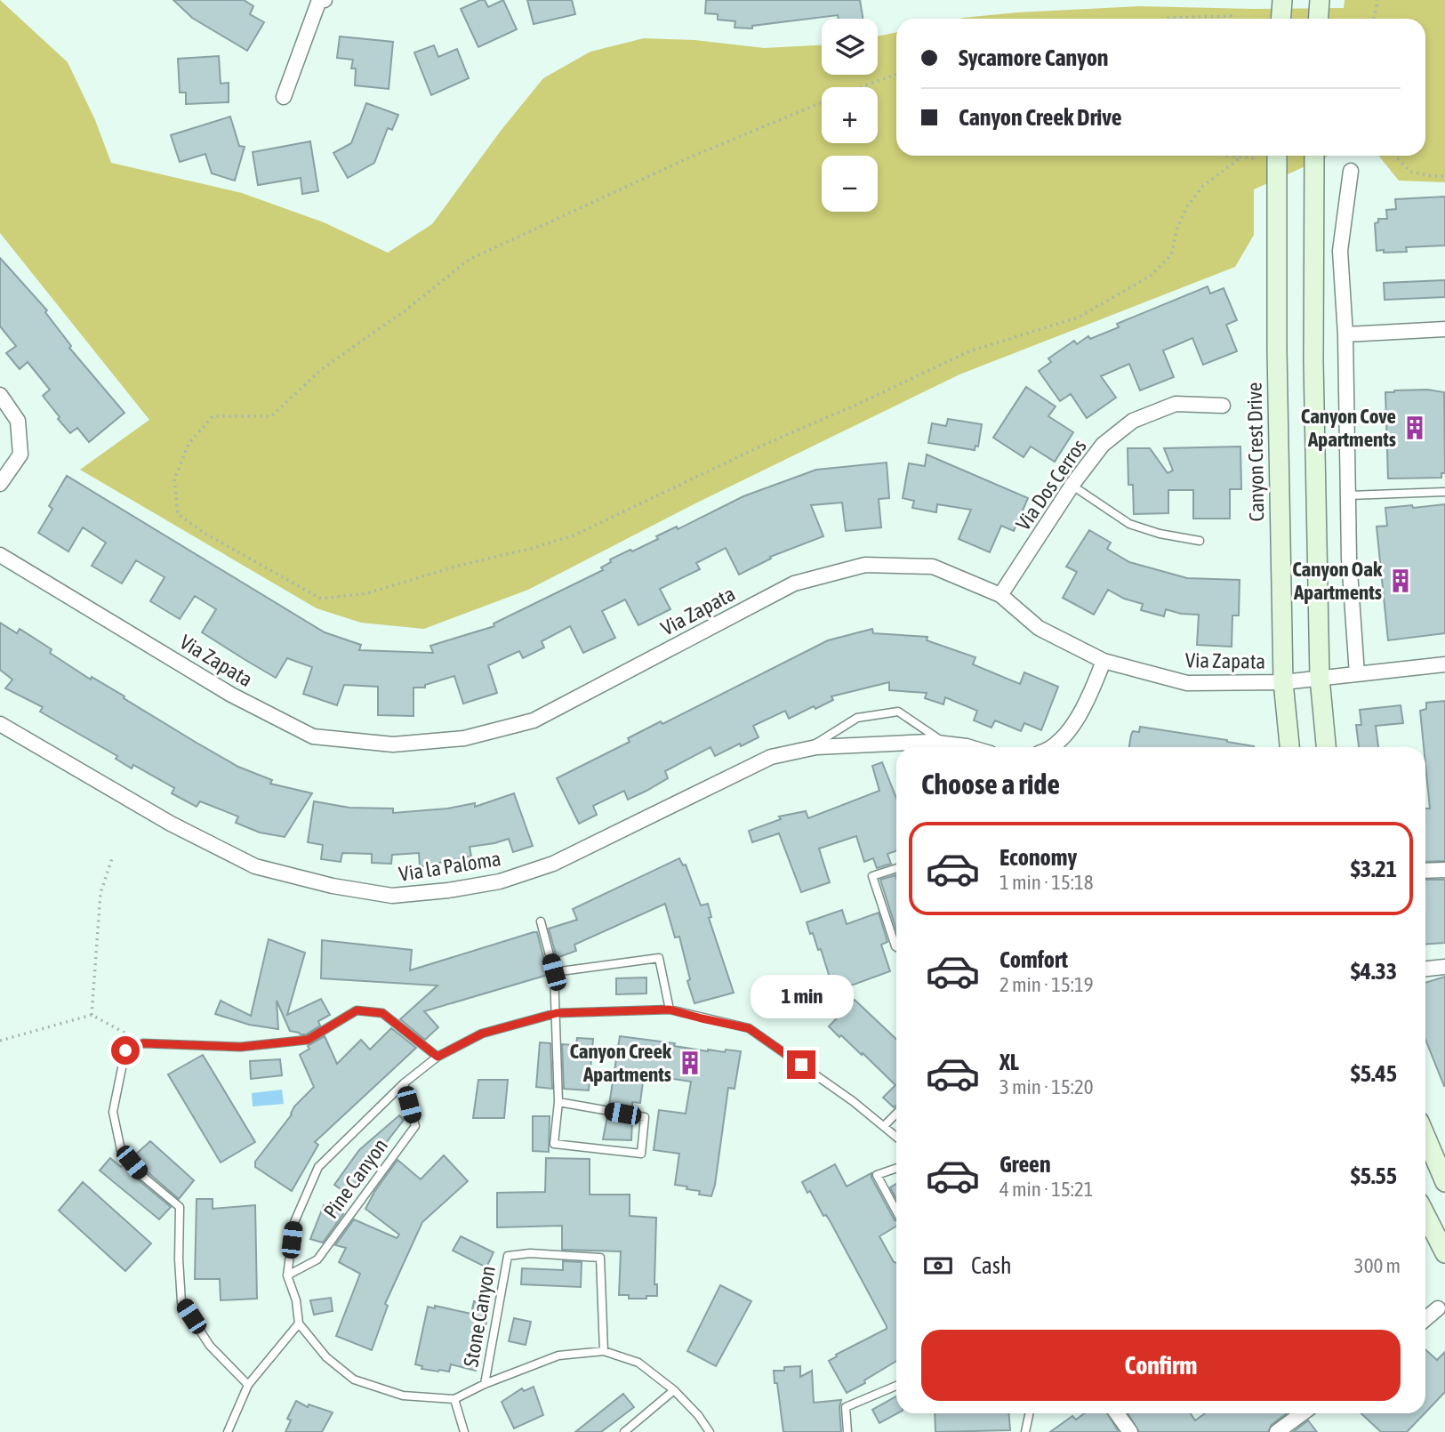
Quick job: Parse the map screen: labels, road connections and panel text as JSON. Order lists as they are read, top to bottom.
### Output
{
  "streets": {
    "main road": ["Canyon Crest Drive"],
    "street": ["Via Dos Cerros", "Via Zapata", "Via la Paloma"],
    "lane": ["Pine Canyon", "Stone Canyon"]
  },
  "crossings": [
    ["Canyon Crest Drive", "Via Zapata"],
    ["Via Dos Cerros", "Via Zapata"]
  ],
  "places": {
    "building": ["Canyon Cove Apartments", "Canyon Oak Apartments", "Canyon Creek Apartments"]
  },
  "page": {
    "map_buttons": ["+", "−"],
    "banner": ["Sycamore Canyon", "Canyon Creek Drive"],
    "heading": "Choose a ride",
    "list": [
      {
        "name": "Economy",
        "note": "1 min · 15:18",
        "value": "$3.21"
      },
      {
        "name": "Comfort",
        "note": "2 min · 15:19",
        "value": "$4.33"
      },
      {
        "name": "XL",
        "note": "3 min · 15:20",
        "value": "$5.45"
      },
      {
        "name": "Green",
        "note": "4 min · 15:21",
        "value": "$5.55"
      }
    ],
    "bubble": "1 min",
    "pay": ["Cash", "300 m"],
    "buttons": "Confirm"
  }
}
